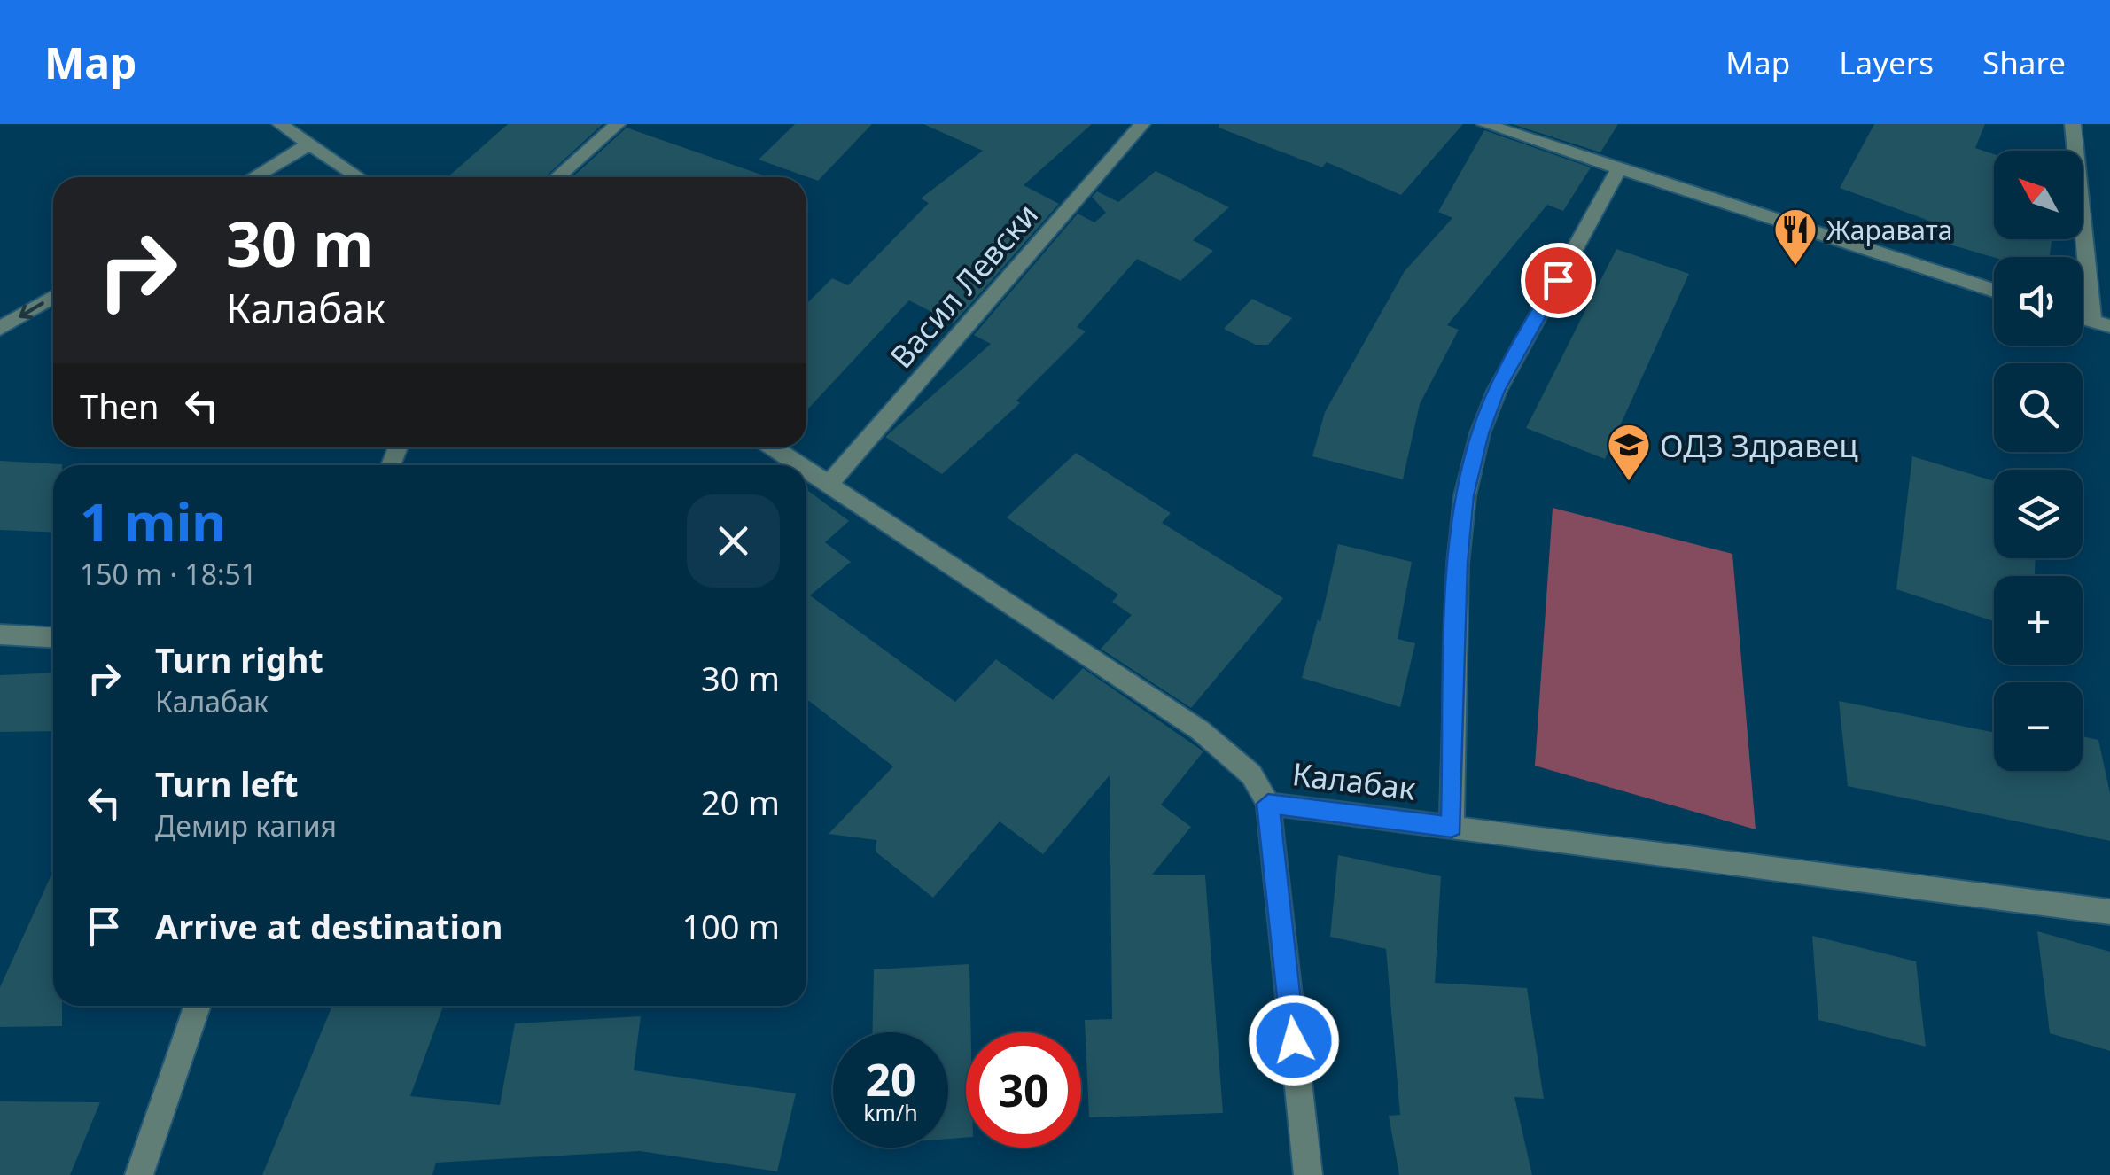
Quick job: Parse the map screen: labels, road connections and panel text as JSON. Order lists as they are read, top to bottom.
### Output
{
  "streets": {
    "street": ["Васил Левски", "Калабак"]
  },
  "crossings": [
    ["Васил Левски", "Калабак"]
  ],
  "places": {
    "restaurant": ["Жаравата"],
    "school or university": ["ОДЗ Здравец"]
  },
  "north": "top left",
  "page": {
    "header": "Map",
    "nav": ["Map", "Layers", "Share"],
    "map_buttons": ["+", "−"],
    "turn": ["30 m", "Калабак"],
    "then": "Then",
    "heading": ["1 min", "150 m · 18:51"],
    "list": [
      {
        "name": "Turn right",
        "note": "Калабак",
        "value": "30 m"
      },
      {
        "name": "Turn left",
        "note": "Демир капия",
        "value": "20 m"
      },
      {
        "name": "Arrive at destination",
        "value": "100 m"
      }
    ],
    "speed": "20 km/h",
    "limit": "30"
  }
}
